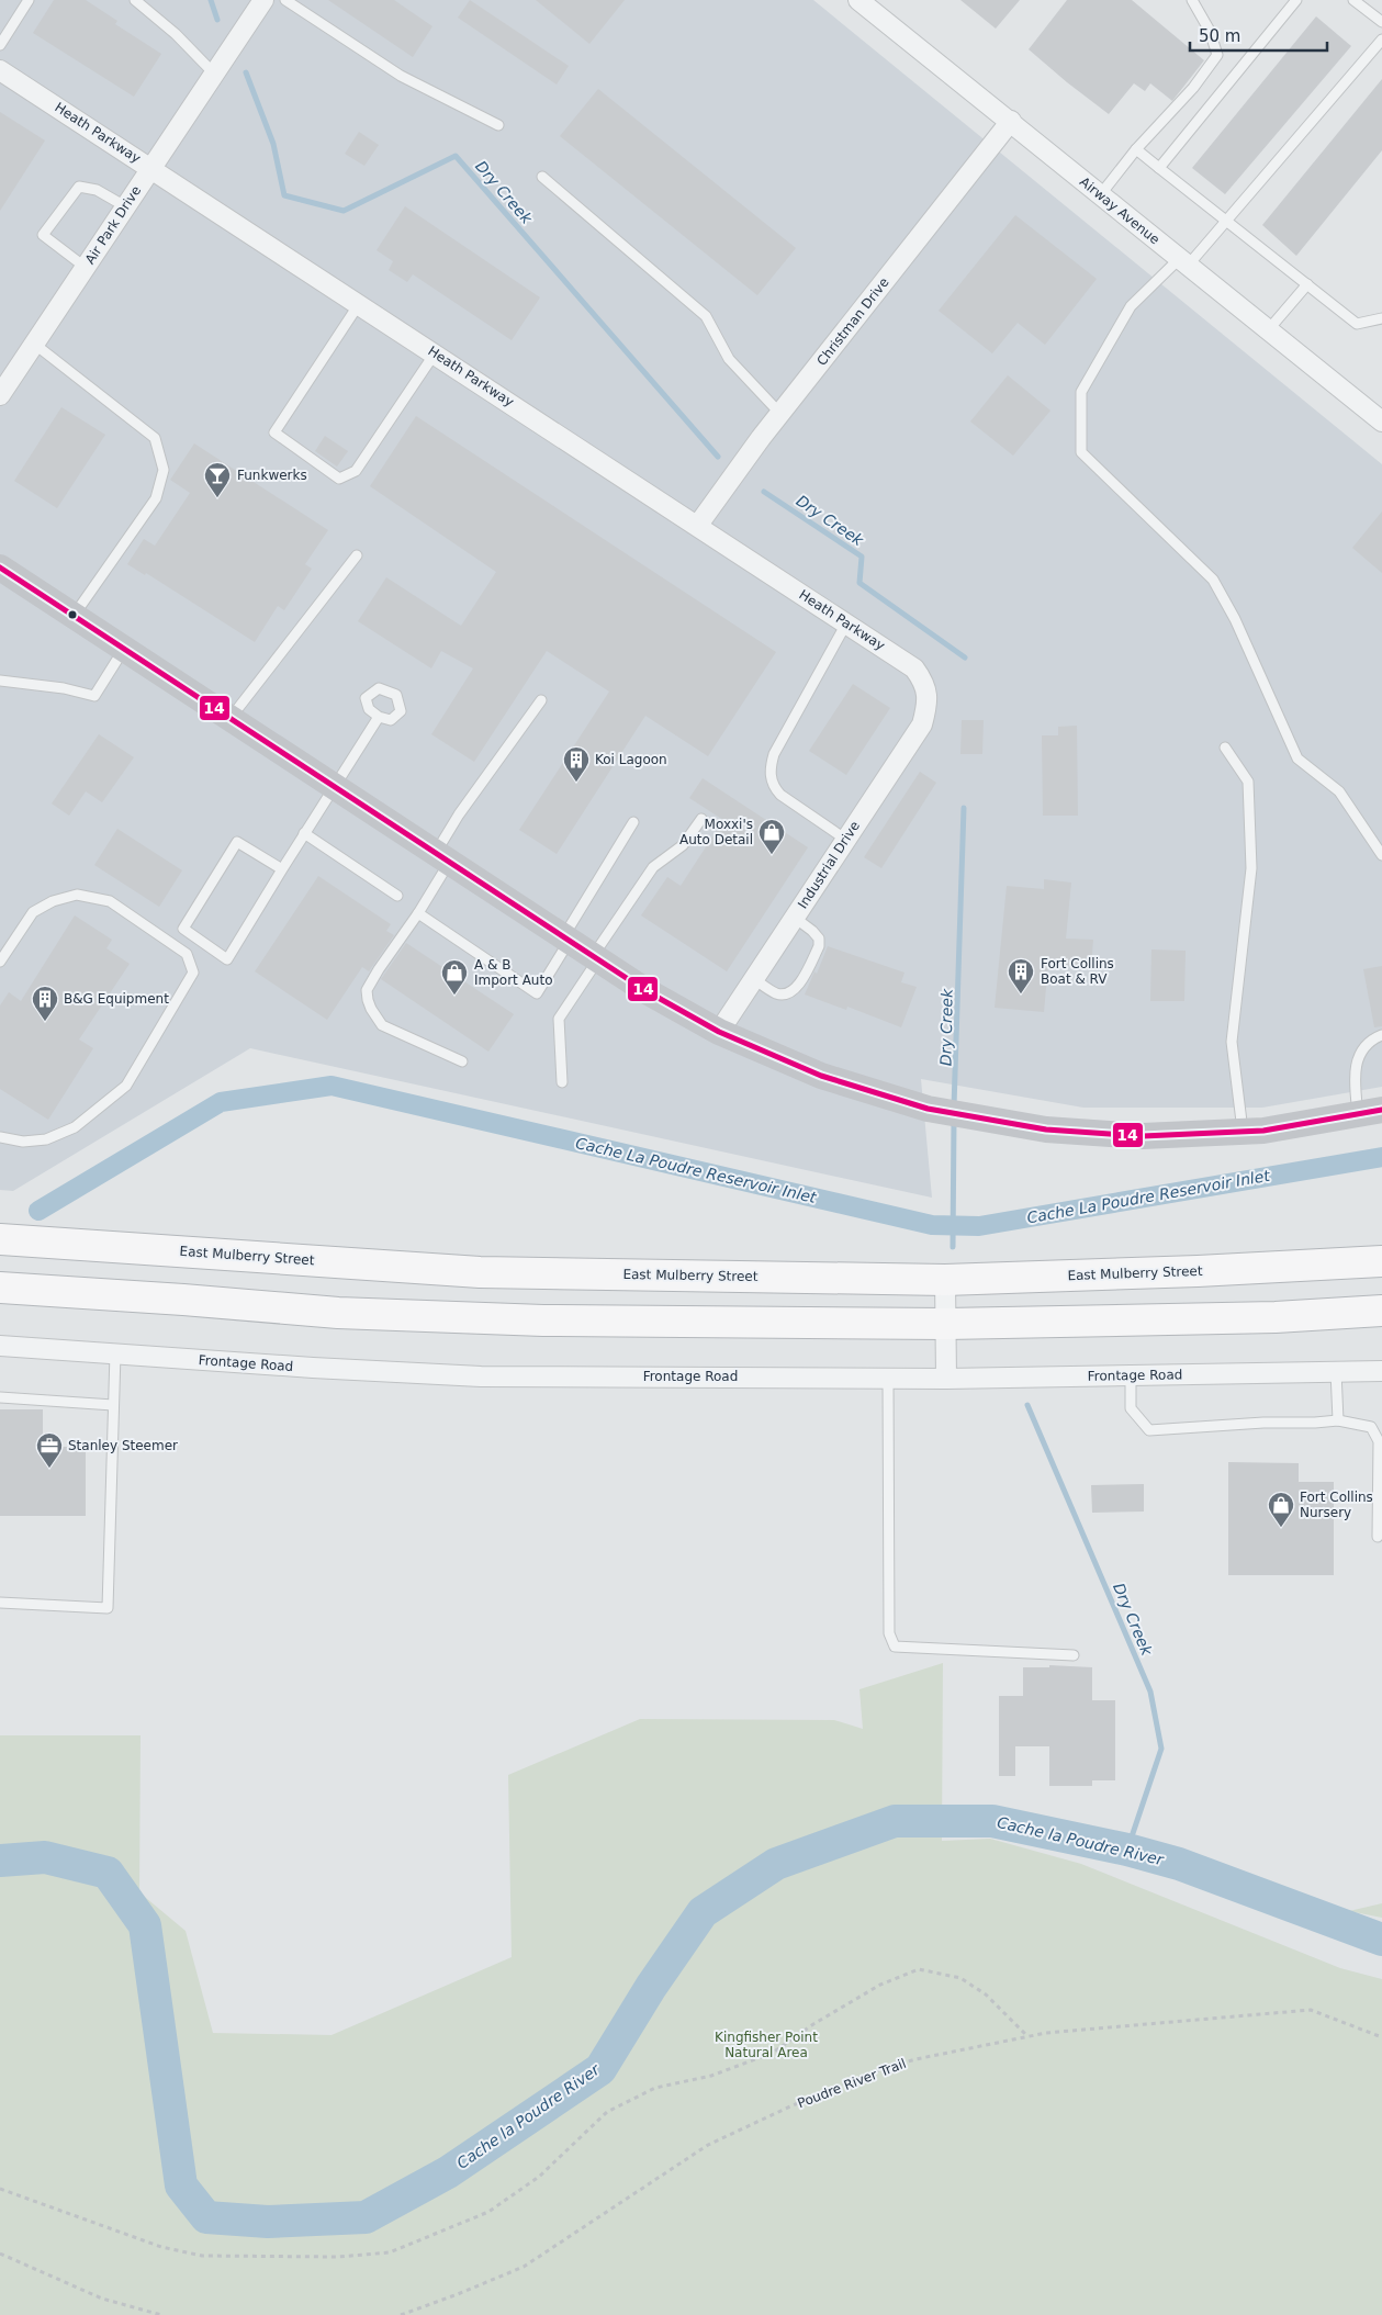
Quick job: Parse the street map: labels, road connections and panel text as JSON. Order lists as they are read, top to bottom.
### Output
{
  "streets": {
    "highway": ["East Mulberry Street"],
    "street": [
      "Heath Parkway",
      "Airway Avenue",
      "Air Park Drive",
      "Christman Drive",
      "Industrial Drive",
      "Frontage Road"
    ],
    "path": ["Poudre River Trail"]
  },
  "crossings": [
    ["Heath Parkway", "Air Park Drive"],
    ["Heath Parkway", "Christman Drive"],
    ["Heath Parkway", "Industrial Drive"],
    ["Airway Avenue", "Christman Drive"]
  ],
  "water": ["Dry Creek", "Cache La Poudre Reservoir Inlet", "Cache la Poudre River"],
  "parks": ["Kingfisher Point Natural Area"],
  "places": {
    "bar": ["Funkwerks"],
    "building": ["Koi Lagoon", "Fort Collins Boat & RV", "B&G Equipment"],
    "shop": ["Moxxi's Auto Detail", "A & B Import Auto", "Fort Collins Nursery"],
    "office": ["Stanley Steemer"]
  },
  "lines": ["transit line 14"],
  "scale_bar": "50 m"
}
